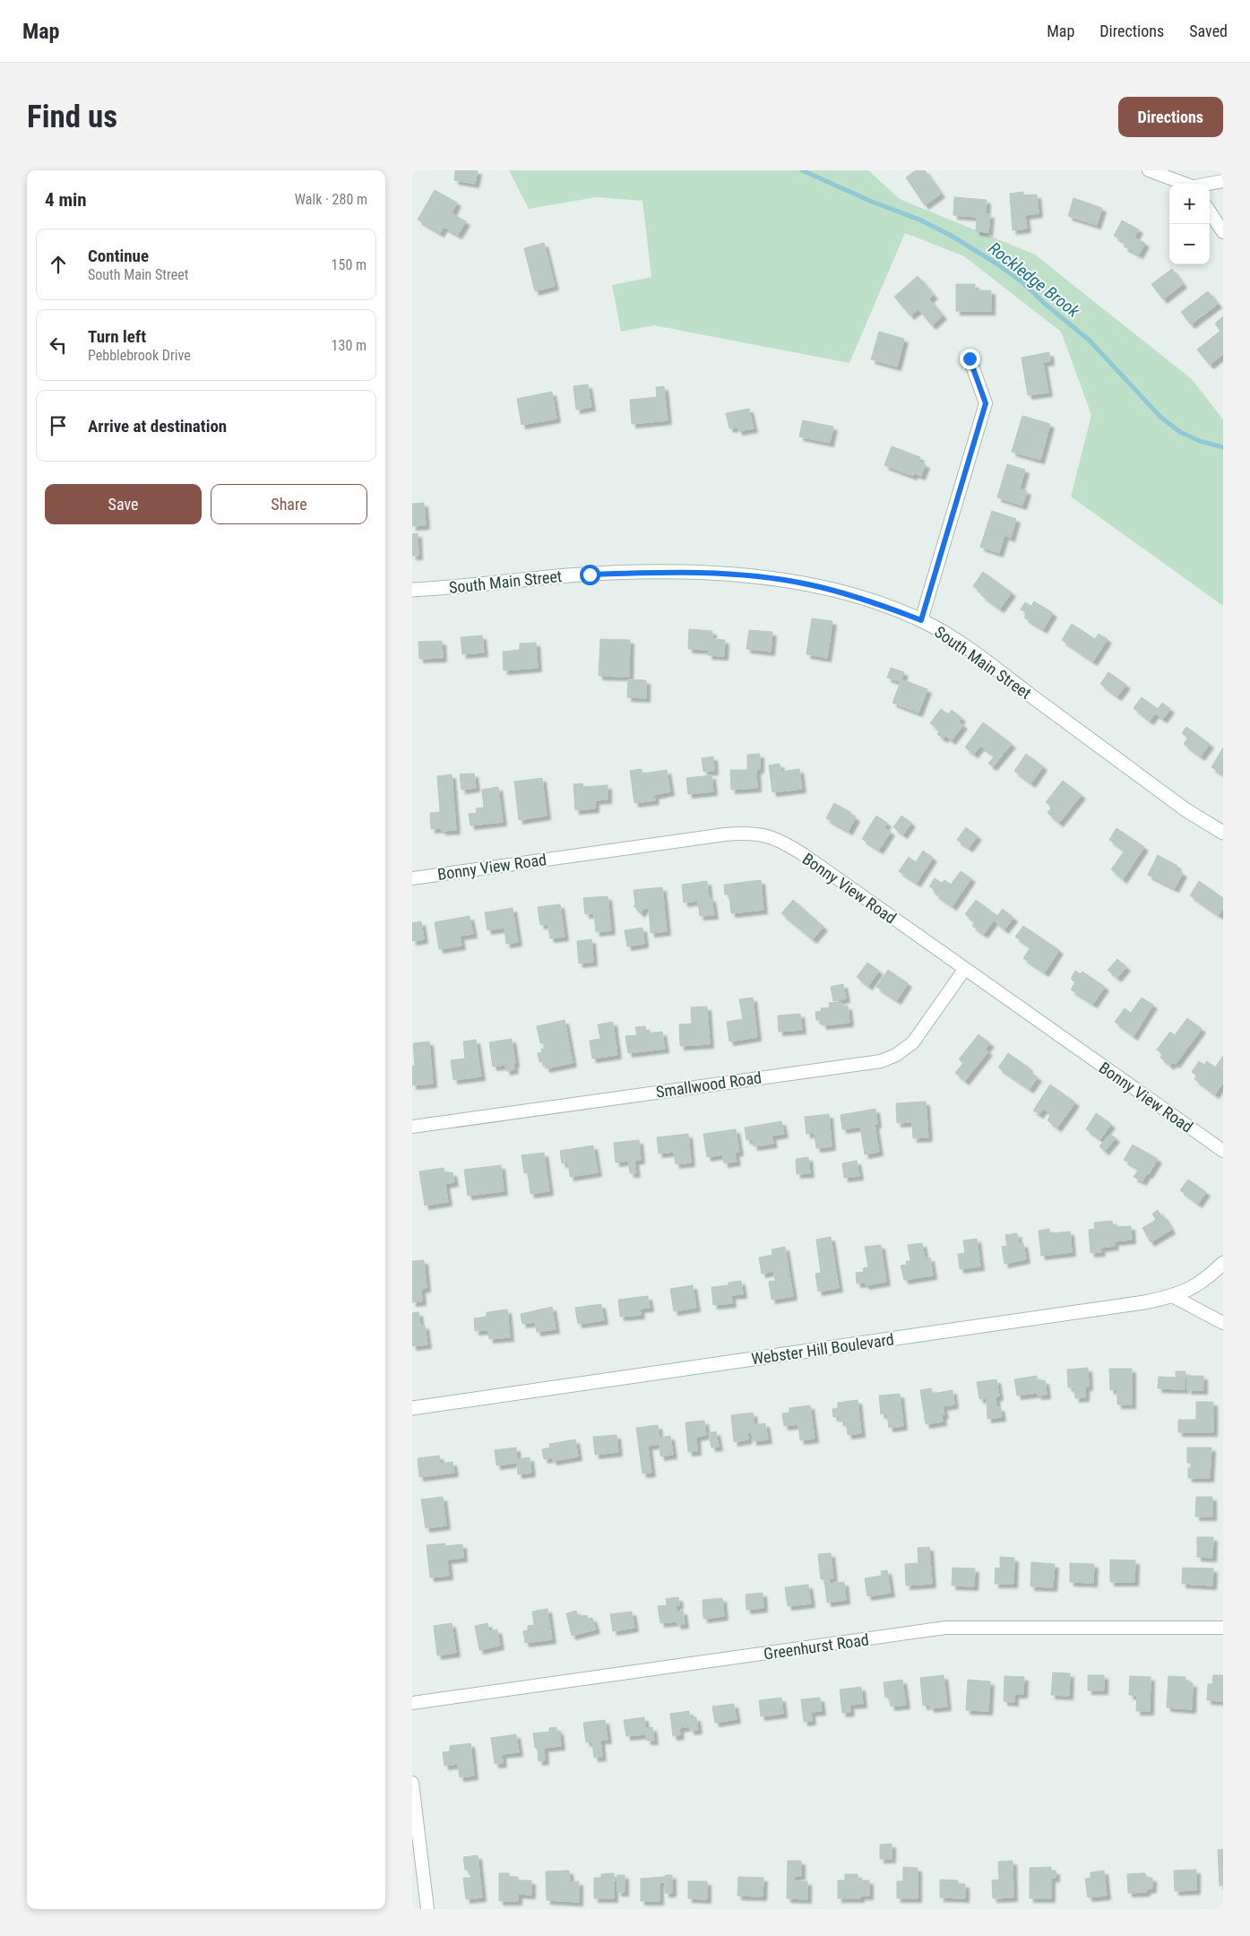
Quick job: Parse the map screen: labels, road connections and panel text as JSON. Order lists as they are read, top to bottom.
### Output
{
  "streets": {
    "main road": ["South Main Street", "Webster Hill Boulevard"],
    "street": ["Bonny View Road", "Smallwood Road", "Greenhurst Road"]
  },
  "crossings": [
    ["Bonny View Road", "Smallwood Road"]
  ],
  "water": ["Rockledge Brook"],
  "page": {
    "header": "Map",
    "nav": ["Map", "Directions", "Saved"],
    "buttons": [
      "Directions",
      ["Save", "Share"]
    ],
    "title": "Find us",
    "heading": ["4 min", "Walk · 280 m"],
    "map_buttons": ["+", "−"],
    "list": [
      ["Continue", "South Main Street", "150 m"],
      ["Turn left", "Pebblebrook Drive", "130 m"],
      "Arrive at destination"
    ]
  }
}
